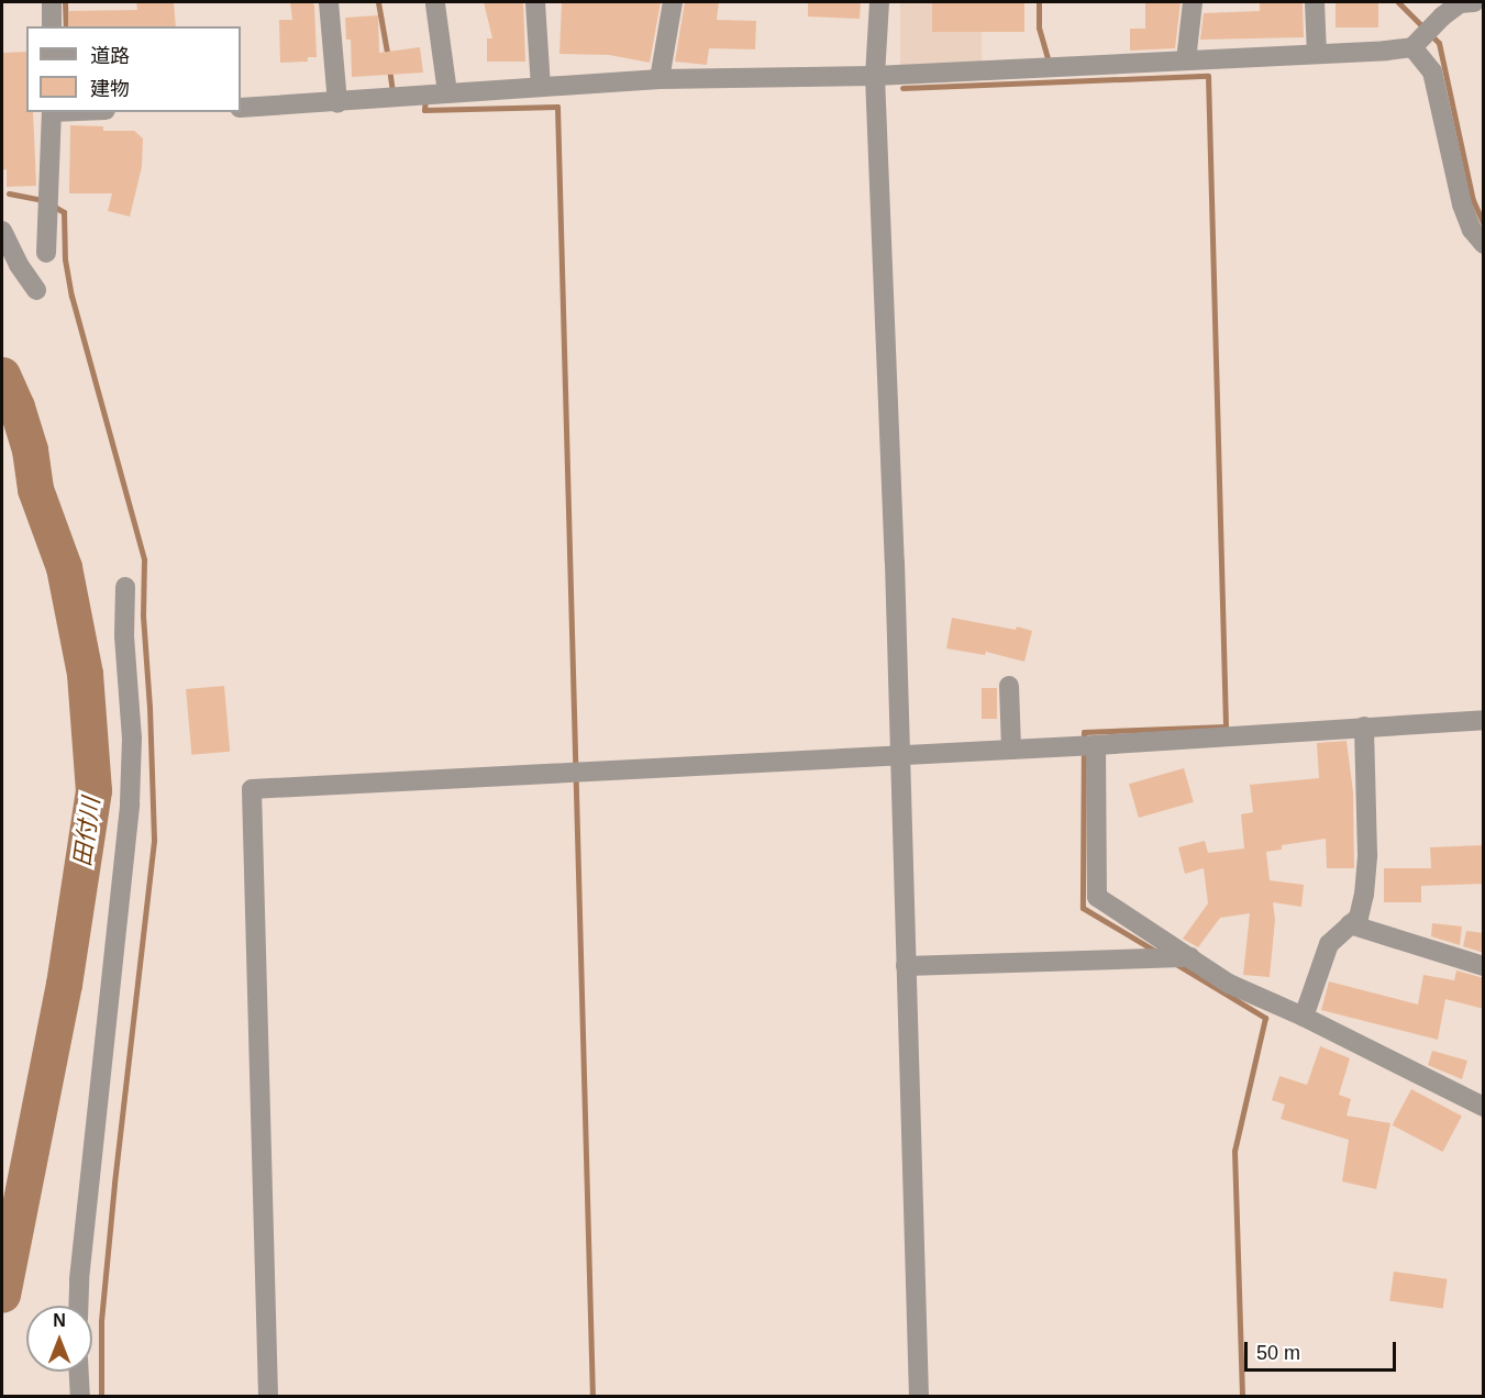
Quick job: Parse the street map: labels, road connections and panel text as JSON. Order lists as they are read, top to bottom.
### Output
{
  "water": ["田付川"],
  "legend": ["道路", "建物"],
  "scale_bar": "50 m",
  "north": "top"
}
